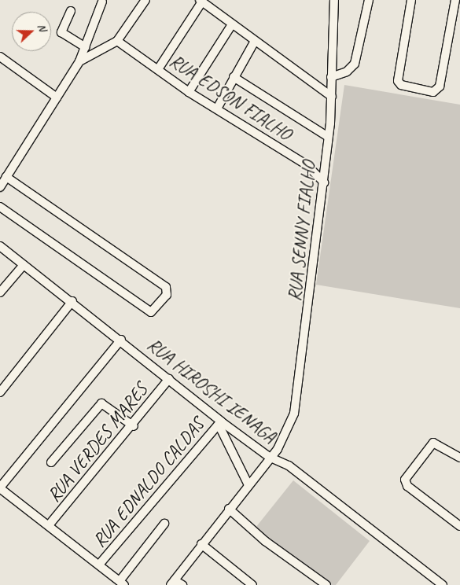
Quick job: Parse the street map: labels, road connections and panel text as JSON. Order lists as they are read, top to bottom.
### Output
{
  "streets": {
    "street": [
      "RUA EDSON FIALHO",
      "RUA SENNY FIALHO",
      "RUA HIROSHI IENAGA",
      "RUA VERDES MARES",
      "RUA EDNALDO CALDAS"
    ]
  },
  "crossings": [
    ["RUA EDSON FIALHO", "RUA SENNY FIALHO"],
    ["RUA SENNY FIALHO", "RUA HIROSHI IENAGA"],
    ["RUA HIROSHI IENAGA", "RUA VERDES MARES"],
    ["RUA HIROSHI IENAGA", "RUA EDNALDO CALDAS"]
  ],
  "north": "right"
}
